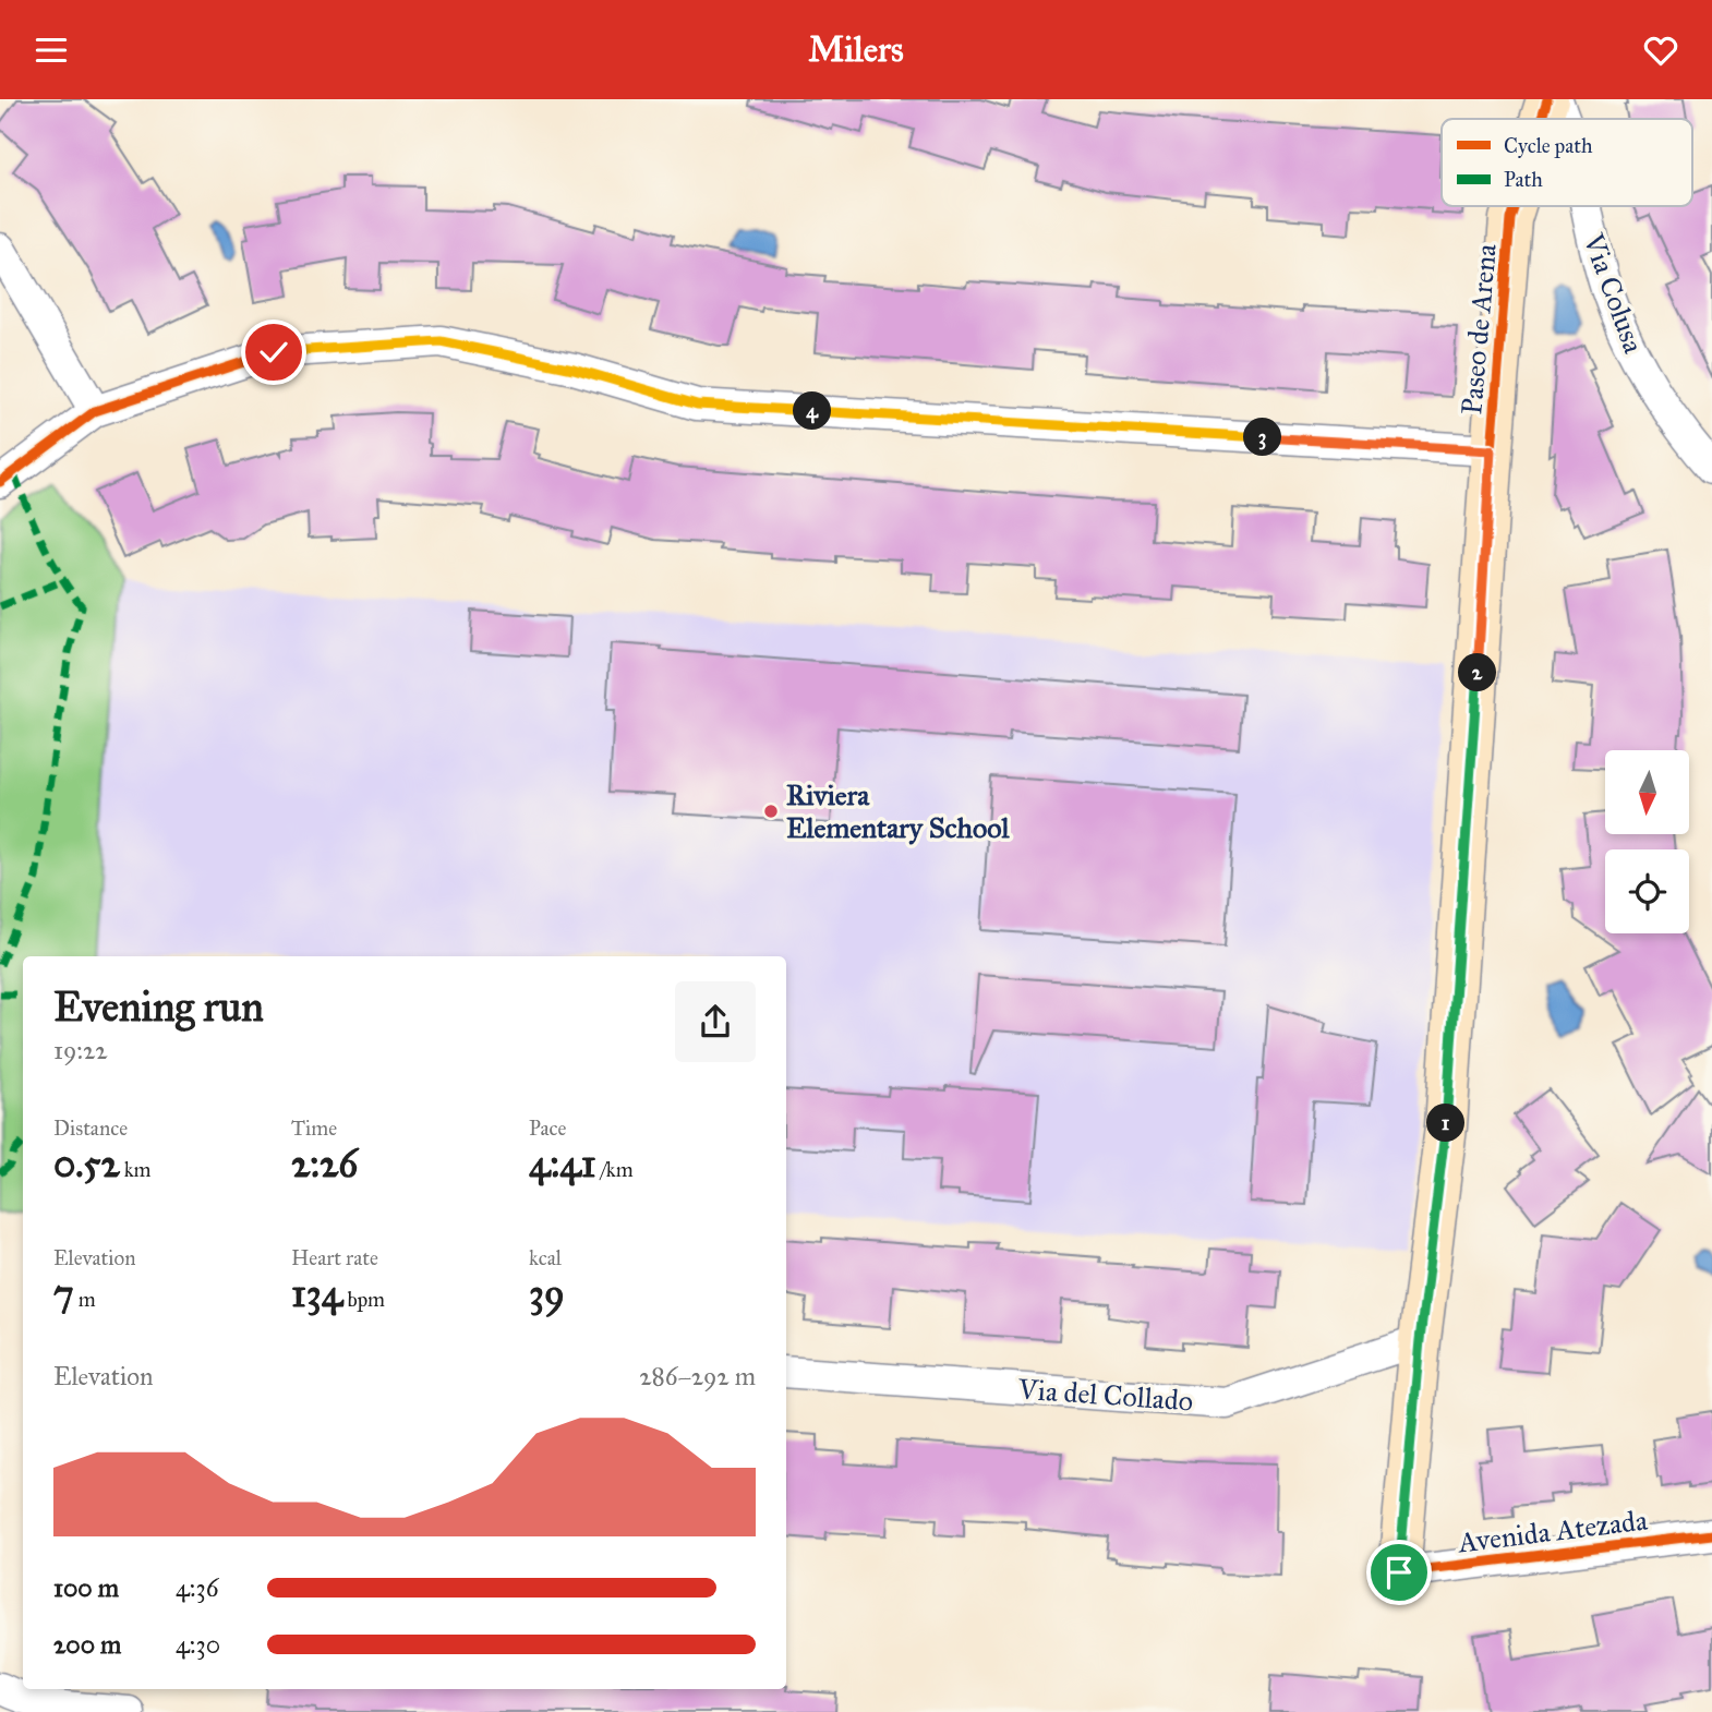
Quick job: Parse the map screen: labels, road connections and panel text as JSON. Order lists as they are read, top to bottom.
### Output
{
  "streets": {
    "street": [
      "Via Colusa",
      "Paseo de Arena",
      "Via del Collado",
      "Avenida Atezada"
    ]
  },
  "crossings": [
    ["Paseo de Arena", "Via del Collado"],
    ["Paseo de Arena", "Avenida Atezada"]
  ],
  "places": ["Riviera Elementary School"],
  "legend": ["Cycle path", "Path"],
  "north": "bottom",
  "page": {
    "header": "Milers",
    "pins": [
      "4",
      "3",
      "2",
      "1"
    ],
    "heading": ["Evening run", "19:22"],
    "stats": [
      ["Distance", "0.52 km"],
      ["Time", "2:26"],
      ["Pace", "4:41 /km"],
      ["Elevation", "7 m"],
      ["Heart rate", "134 bpm"],
      ["kcal", "39"]
    ],
    "chart": ["Elevation", "286–292 m"],
    "list": [
      {
        "name": "100 m",
        "note": "4:36"
      },
      {
        "name": "200 m",
        "note": "4:30"
      }
    ]
  }
}
